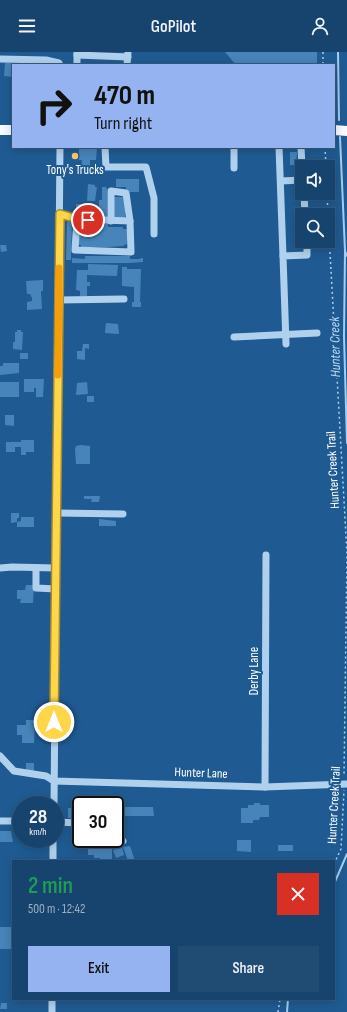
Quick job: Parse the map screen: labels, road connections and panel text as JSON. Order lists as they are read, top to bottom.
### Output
{
  "streets": {
    "street": ["Derby Lane", "Hunter Lane"],
    "path": ["Hunter Creek Trail"]
  },
  "crossings": [
    ["Hunter Creek Trail", "Hunter Lane"],
    ["Derby Lane", "Hunter Lane"]
  ],
  "water": ["Hunter Creek"],
  "places": ["Tony's Trucks"],
  "page": {
    "header": "GoPilot",
    "turn": ["470 m", "Turn right"],
    "speed": "28 km/h",
    "limit": "30",
    "heading": ["2 min", "500 m · 12:42"],
    "buttons": ["Exit", "Share"]
  }
}
